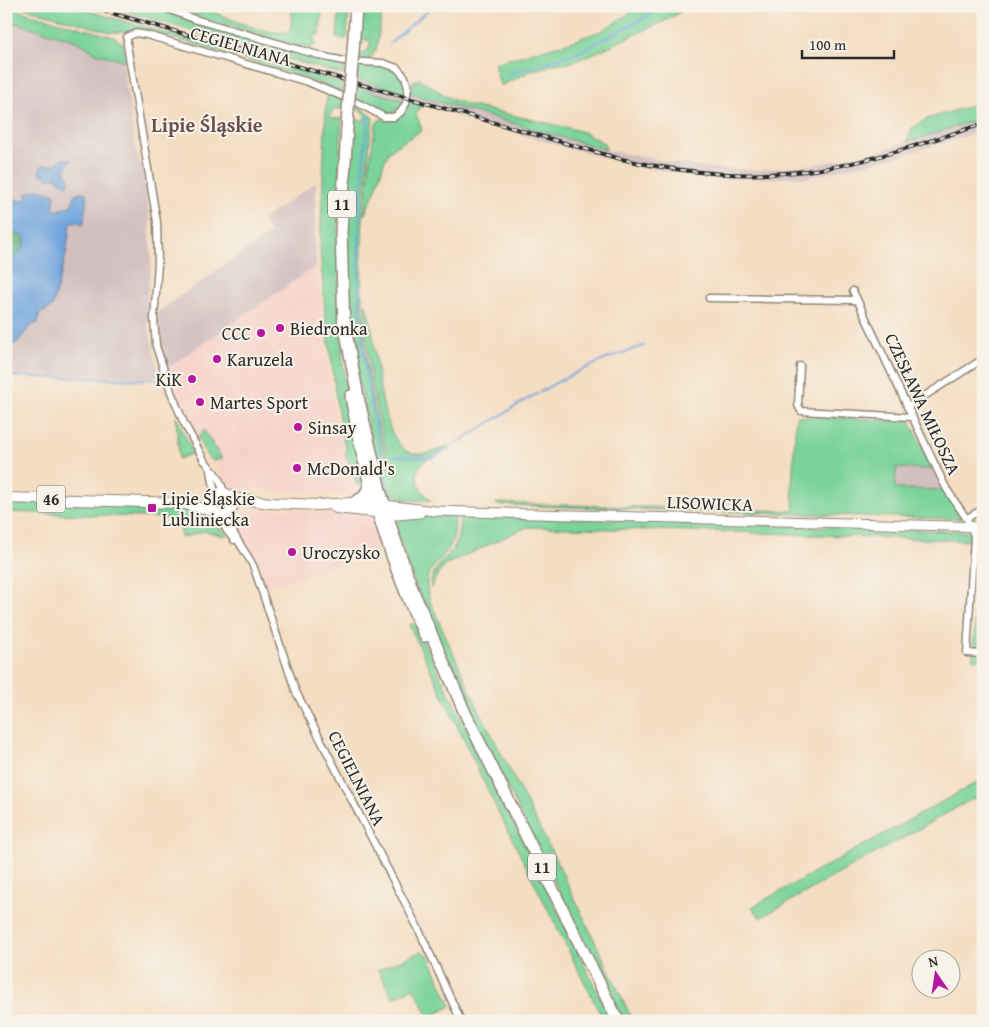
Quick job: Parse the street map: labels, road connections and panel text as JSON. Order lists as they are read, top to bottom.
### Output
{
  "streets": {
    "highway": ["11"],
    "main road": ["46", "LISOWICKA"],
    "street": ["CEGIELNIANA", "CZESŁAWA MIŁOSZA"]
  },
  "crossings": [
    ["CEGIELNIANA", "46"],
    ["CEGIELNIANA", "LISOWICKA"],
    ["11", "LISOWICKA"],
    ["CZESŁAWA MIŁOSZA", "LISOWICKA"],
    ["46", "LISOWICKA"]
  ],
  "districts": ["Lipie Śląskie"],
  "places": {
    "other": [
      "Biedronka",
      "CCC",
      "Karuzela",
      "KiK",
      "Martes Sport",
      "Sinsay",
      "McDonald's",
      "Uroczysko"
    ],
    "transit": ["Lipie Śląskie Lubliniecka"]
  },
  "scale_bar": "100 m",
  "north": "top"
}
